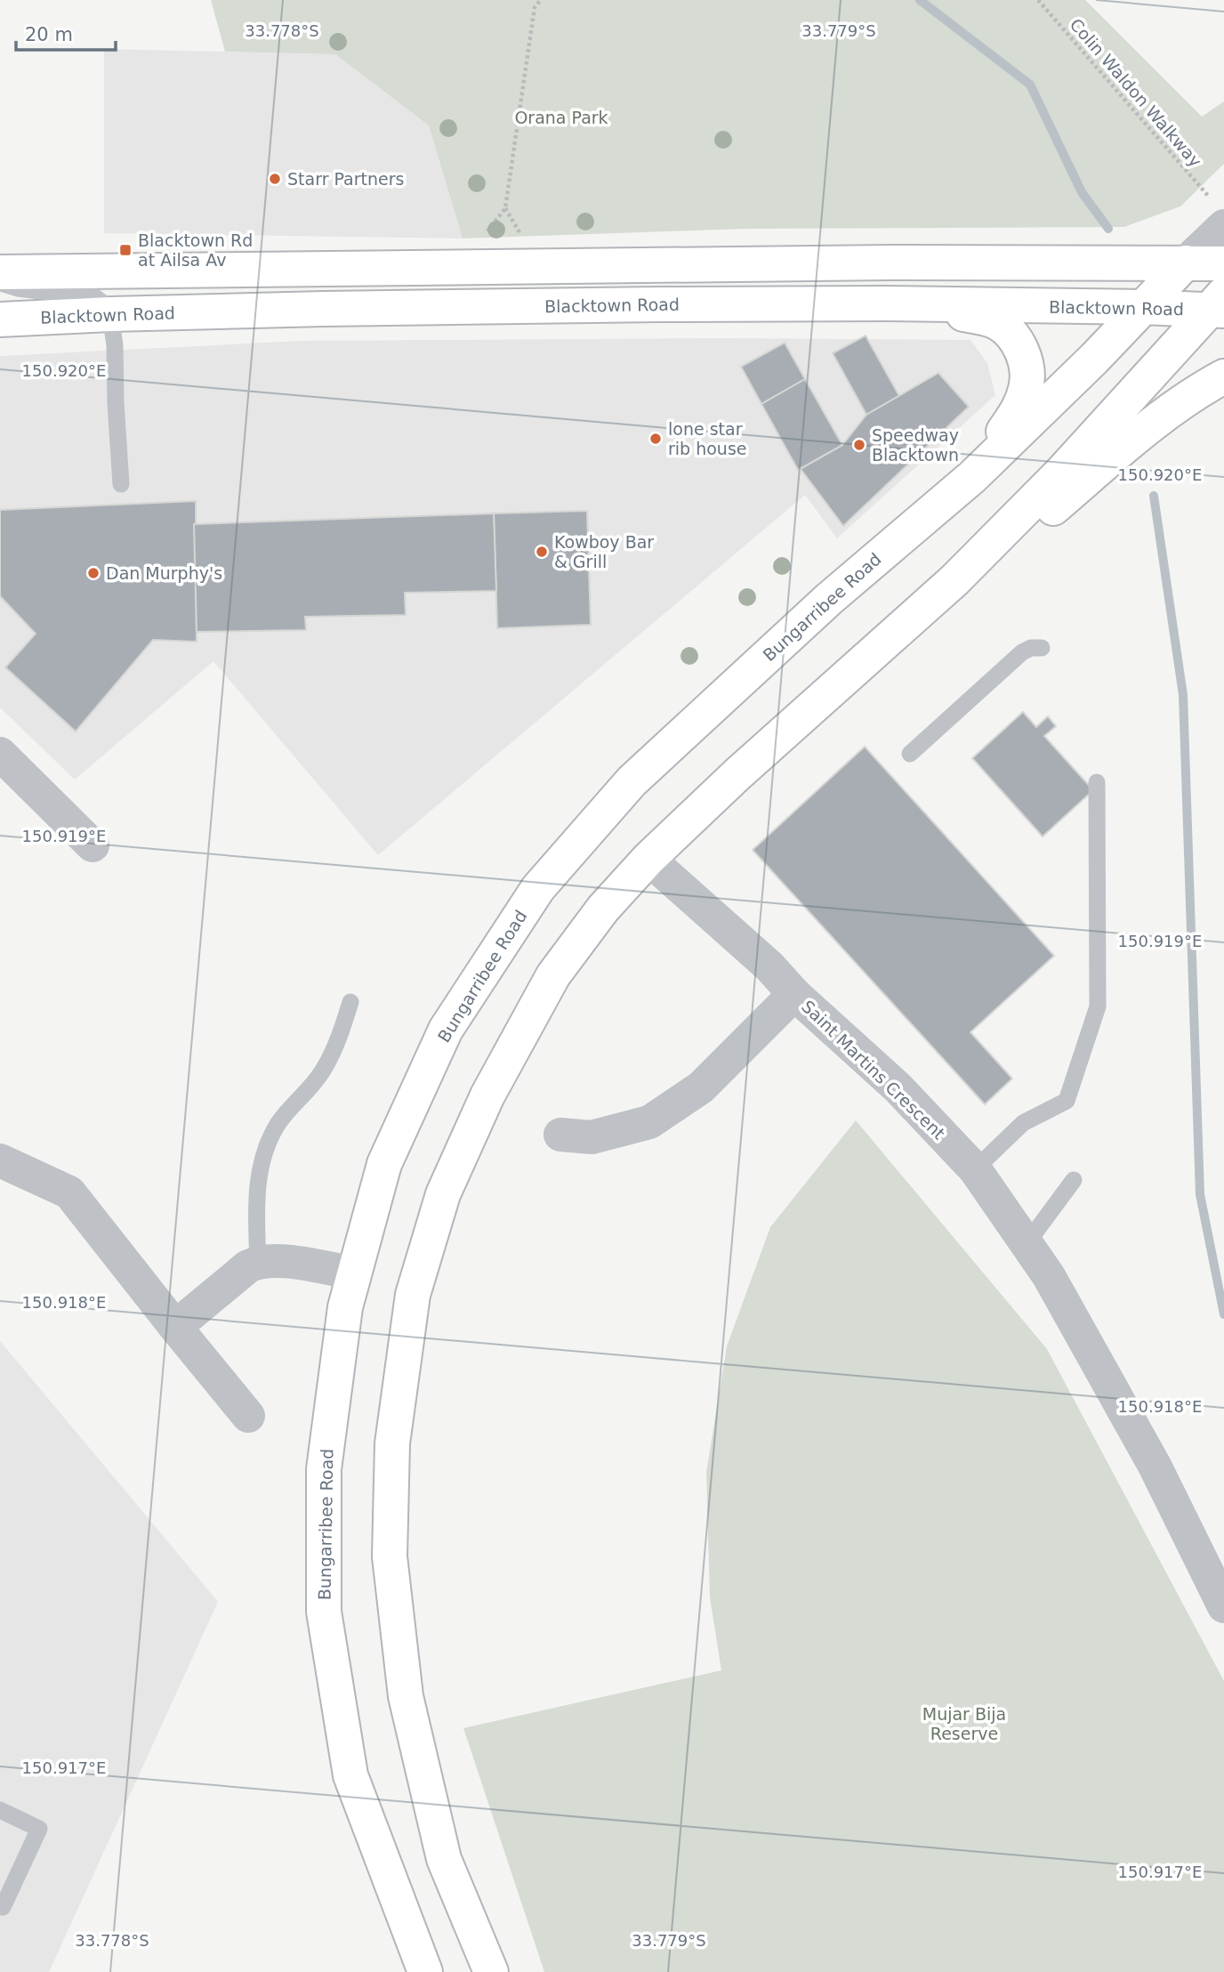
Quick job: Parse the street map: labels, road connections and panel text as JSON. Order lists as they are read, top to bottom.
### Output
{
  "streets": {
    "main road": ["Blacktown Road", "Bungarribee Road"],
    "street": ["Saint Martins Crescent"],
    "path": ["Colin Waldon Walkway"]
  },
  "crossings": [
    ["Blacktown Road", "Bungarribee Road"]
  ],
  "parks": ["Orana Park", "Mujar Bija Reserve"],
  "places": {
    "other": [
      "Starr Partners",
      "lone star rib house",
      "Speedway Blacktown",
      "Kowboy Bar & Grill",
      "Dan Murphy's"
    ],
    "transit": ["Blacktown Rd at Ailsa Av"]
  },
  "scale_bar": "20 m",
  "coordinates": [
    "33.778°S",
    "33.779°S",
    "150.920°E",
    "150.919°E",
    "150.918°E",
    "150.917°E"
  ]
}
